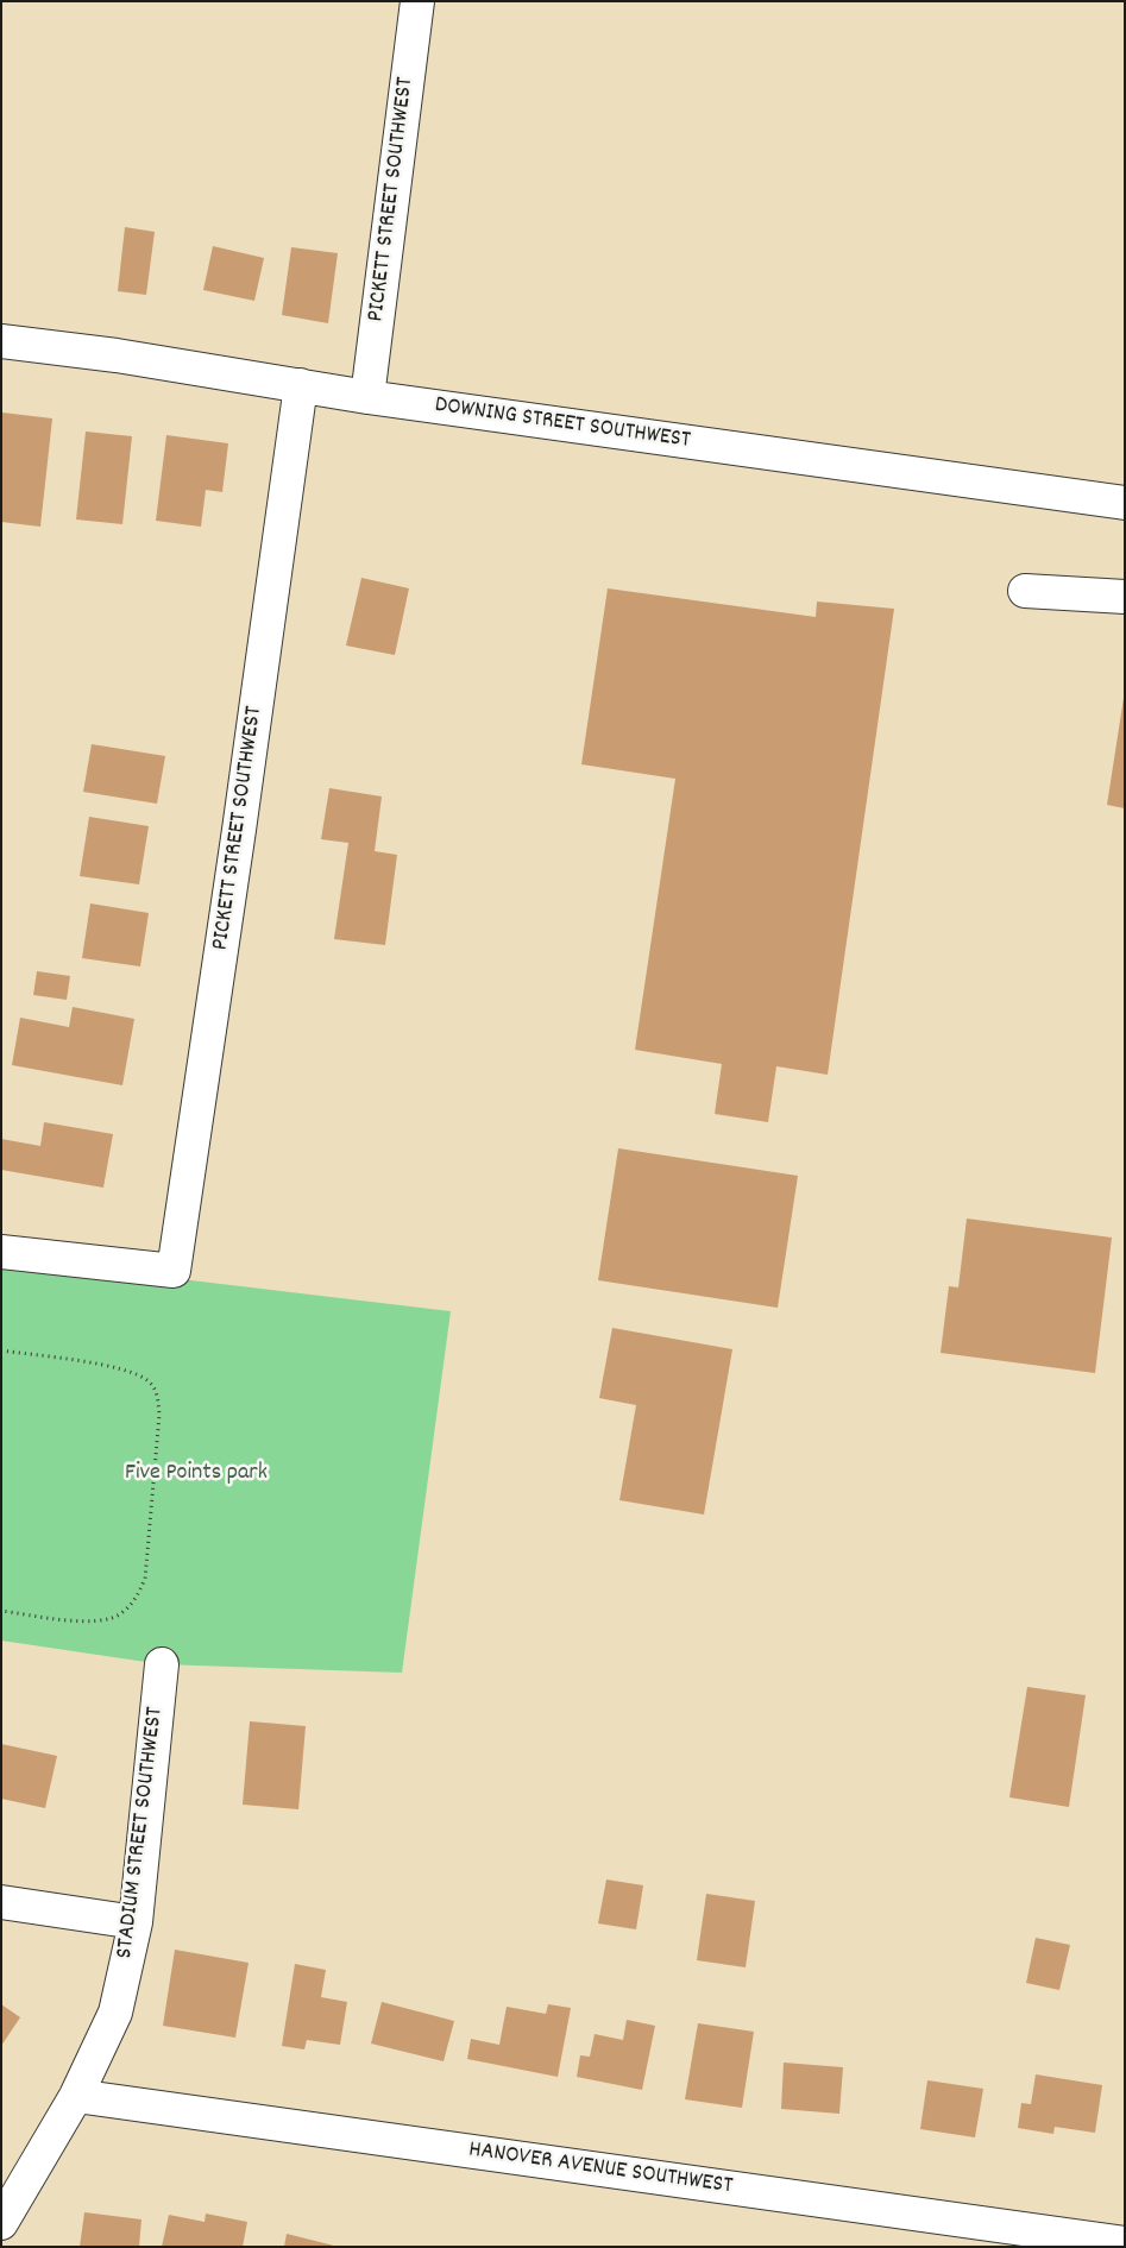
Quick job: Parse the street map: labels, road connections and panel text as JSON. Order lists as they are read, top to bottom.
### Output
{
  "streets": {
    "street": [
      "PICKETT STREET SOUTHWEST",
      "DOWNING STREET SOUTHWEST",
      "STADIUM STREET SOUTHWEST",
      "HANOVER AVENUE SOUTHWEST"
    ]
  },
  "crossings": [
    ["PICKETT STREET SOUTHWEST", "DOWNING STREET SOUTHWEST"],
    ["STADIUM STREET SOUTHWEST", "HANOVER AVENUE SOUTHWEST"]
  ],
  "parks": ["Five Points park"]
}
